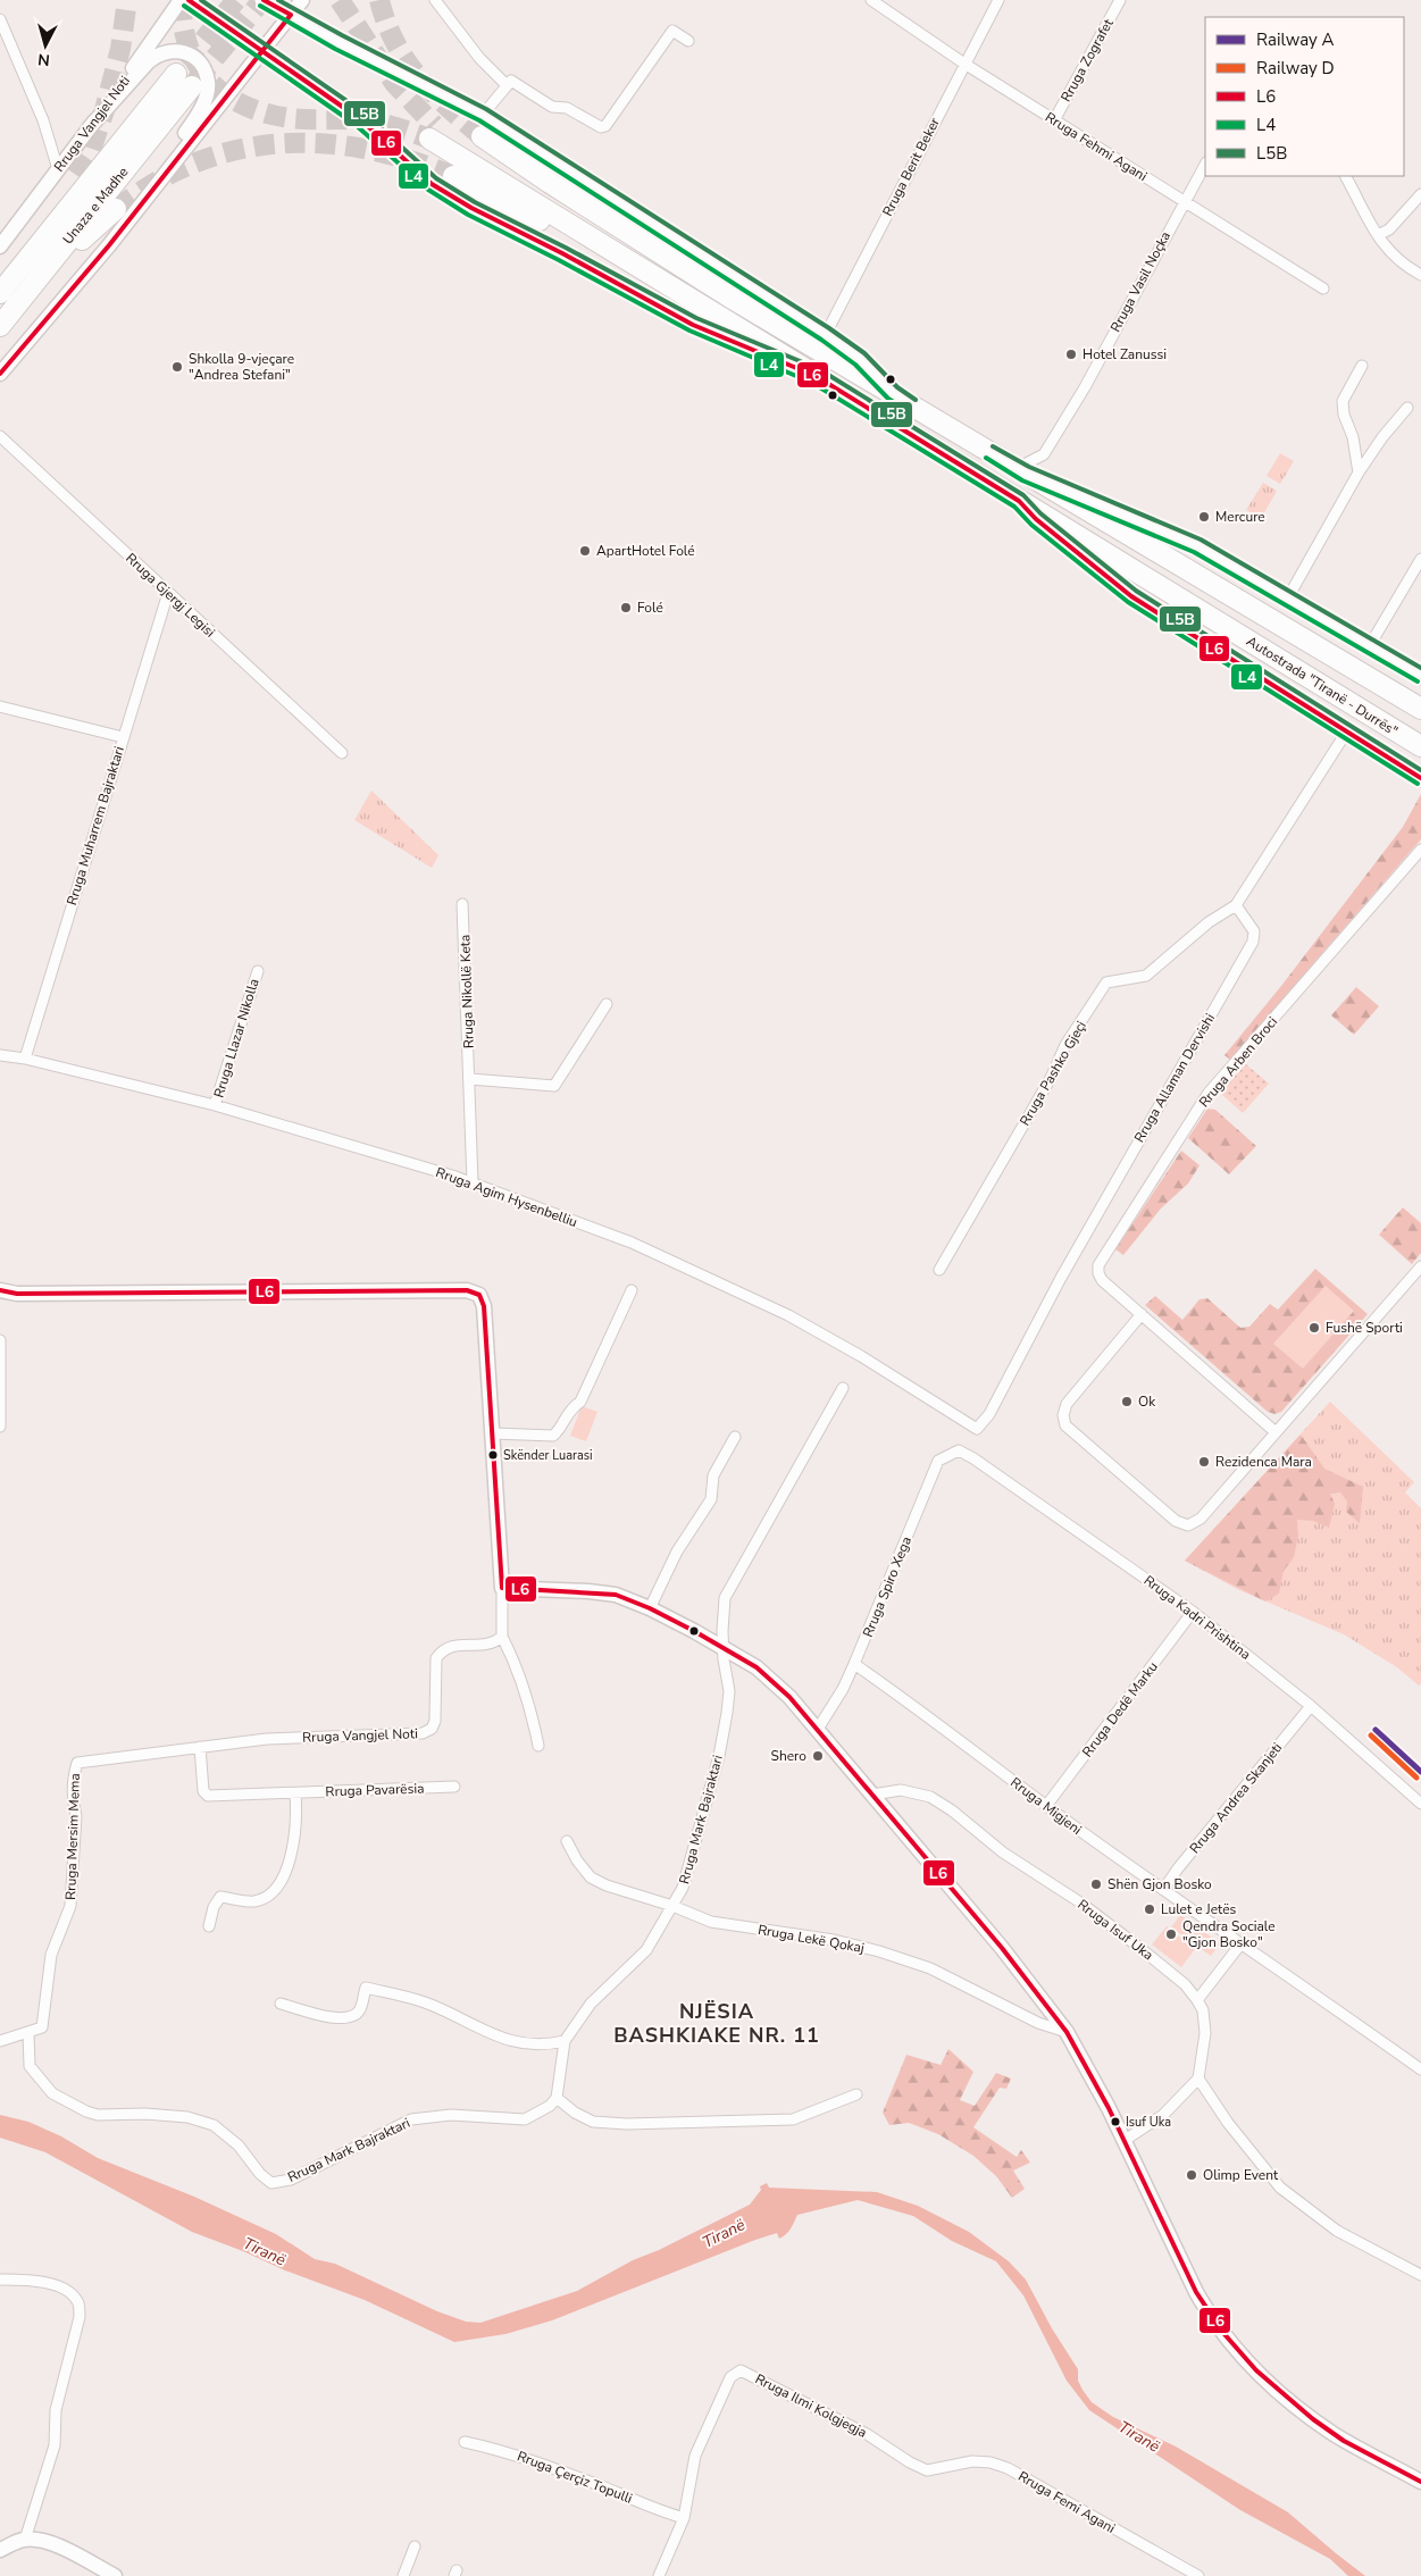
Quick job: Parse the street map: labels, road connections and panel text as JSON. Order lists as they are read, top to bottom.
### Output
{
  "streets": {
    "highway": ["Unaza e Madhe", "Autostrada \"Tiranë - Durrës\""],
    "main road": ["Rruga Vangjel Noti"],
    "street": [
      "Rruga Zografet",
      "Rruga Fehmi Agani",
      "Rruga Berit Beker",
      "Rruga Vasil Noçka",
      "Rruga Gjergj Legisi",
      "Rruga Muharrem Bajraktari",
      "Rruga Nikollë Keta",
      "Rruga Llazar Nikolla",
      "Rruga Arben Broci",
      "Rruga Pashko Gjeçi",
      "Rruga Allaman Dervishi",
      "Rruga Agim Hysenbelliu",
      "Rruga Spiro Xega",
      "Rruga Kadri Prishtina",
      "Rruga Dedë Marku",
      "Rruga Pavarësia",
      "Rruga Andrea Skanjeti",
      "Rruga Migjeni",
      "Rruga Mark Bajraktari",
      "Rruga Mersim Mema",
      "Rruga Isuf Uka",
      "Rruga Lekë Qokaj",
      "Rruga Ilmi Kolgjegja",
      "Rruga Çerçiz Topulli",
      "Rruga Femi Agani"
    ]
  },
  "crossings": [
    ["Rruga Zografet", "Rruga Fehmi Agani"],
    ["Rruga Vangjel Noti", "Rruga Pavarësia"],
    ["Rruga Vangjel Noti", "Rruga Mersim Mema"],
    ["Rruga Fehmi Agani", "Rruga Berit Beker"],
    ["Rruga Fehmi Agani", "Rruga Vasil Noçka"],
    ["Rruga Vasil Noçka", "Autostrada \"Tiranë - Durrës\""],
    ["Rruga Gjergj Legisi", "Rruga Muharrem Bajraktari"],
    ["Rruga Muharrem Bajraktari", "Rruga Agim Hysenbelliu"],
    ["Rruga Nikollë Keta", "Rruga Agim Hysenbelliu"],
    ["Rruga Llazar Nikolla", "Rruga Agim Hysenbelliu"],
    ["Rruga Pashko Gjeçi", "Rruga Allaman Dervishi"],
    ["Rruga Allaman Dervishi", "Rruga Agim Hysenbelliu"],
    ["Rruga Spiro Xega", "Rruga Kadri Prishtina"],
    ["Rruga Spiro Xega", "Rruga Migjeni"],
    ["Rruga Kadri Prishtina", "Rruga Dedë Marku"],
    ["Rruga Kadri Prishtina", "Rruga Andrea Skanjeti"],
    ["Rruga Dedë Marku", "Rruga Migjeni"],
    ["Rruga Andrea Skanjeti", "Rruga Migjeni"],
    ["Rruga Mark Bajraktari", "Rruga Mersim Mema"],
    ["Rruga Mark Bajraktari", "Rruga Lekë Qokaj"],
    ["Rruga Ilmi Kolgjegja", "Rruga Çerçiz Topulli"],
    ["Rruga Ilmi Kolgjegja", "Rruga Femi Agani"]
  ],
  "districts": ["NJËSIA BASHKIAKE NR. 11"],
  "water": ["Tiranë"],
  "places": [
    "Hotel Zanussi",
    "Shkolla 9-vjeçare \"Andrea Stefani\"",
    "Mercure",
    "ApartHotel Folé",
    "Folé",
    "Fushë Sporti",
    "Ok",
    "Skënder Luarasi",
    "Rezidenca Mara",
    "Shero",
    "Shën Gjon Bosko",
    "Lulet e Jetës",
    "Qendra Sociale \"Gjon Bosko\"",
    "Isuf Uka",
    "Olimp Event"
  ],
  "lines": [
    "transit line L6",
    "transit line L5B",
    "transit line L4",
    "rail line A",
    "rail line D"
  ],
  "legend": [
    "Railway A",
    "Railway D",
    "L6",
    "L4",
    "L5B"
  ],
  "north": "bottom"
}
